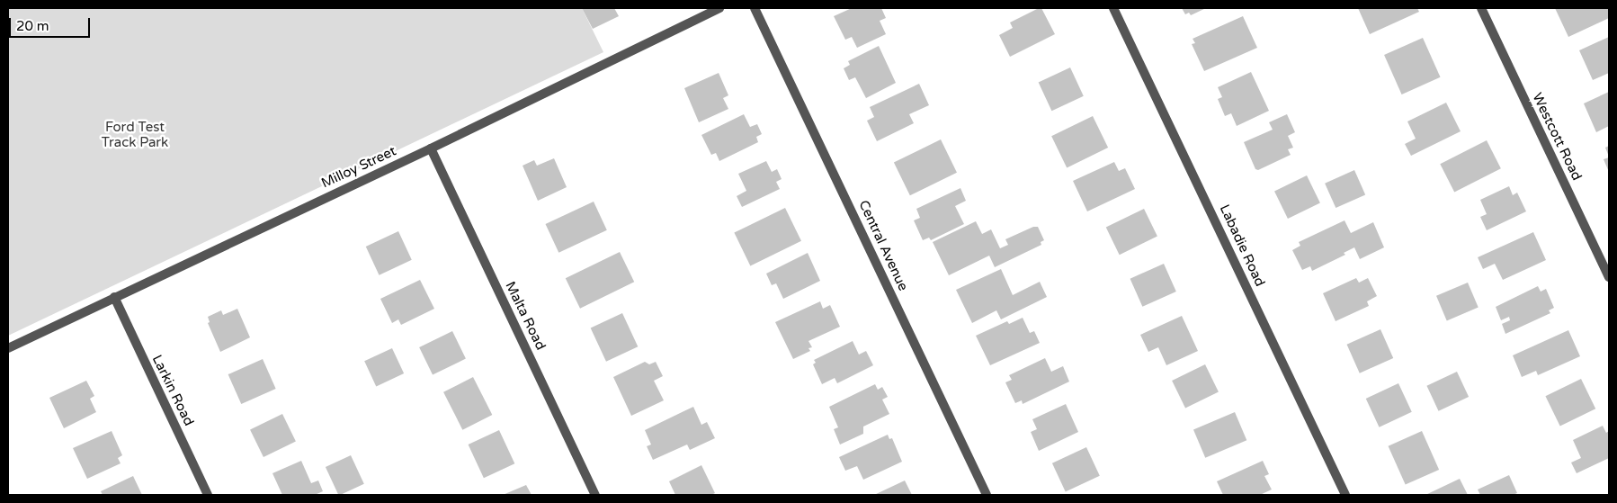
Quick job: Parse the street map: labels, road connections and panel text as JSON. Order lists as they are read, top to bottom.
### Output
{
  "streets": {
    "street": [
      "Westcott Road",
      "Milloy Street",
      "Central Avenue",
      "Labadie Road",
      "Malta Road",
      "Larkin Road"
    ]
  },
  "crossings": [
    ["Milloy Street", "Malta Road"],
    ["Milloy Street", "Larkin Road"]
  ],
  "parks": ["Ford Test Track Park"],
  "scale_bar": "20 m"
}
